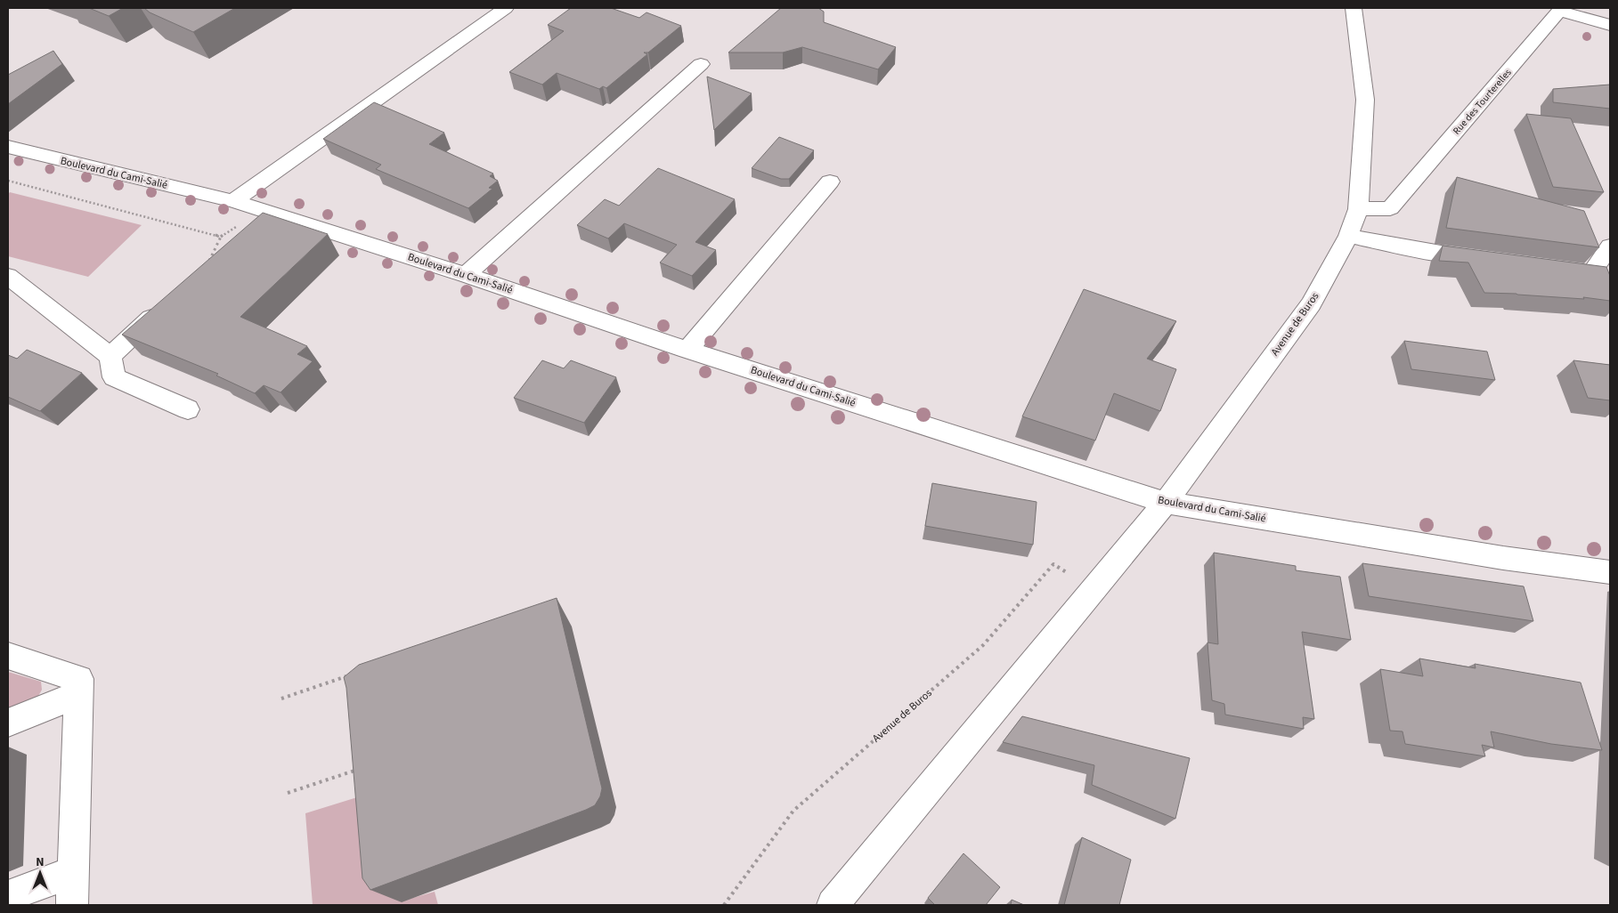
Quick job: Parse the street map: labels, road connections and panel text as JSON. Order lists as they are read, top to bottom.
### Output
{
  "streets": {
    "street": ["Rue des Tourterelles", "Boulevard du Cami-Salié", "Avenue de Buros"]
  },
  "crossings": [
    ["Rue des Tourterelles", "Avenue de Buros"],
    ["Boulevard du Cami-Salié", "Avenue de Buros"]
  ],
  "north": "top"
}
